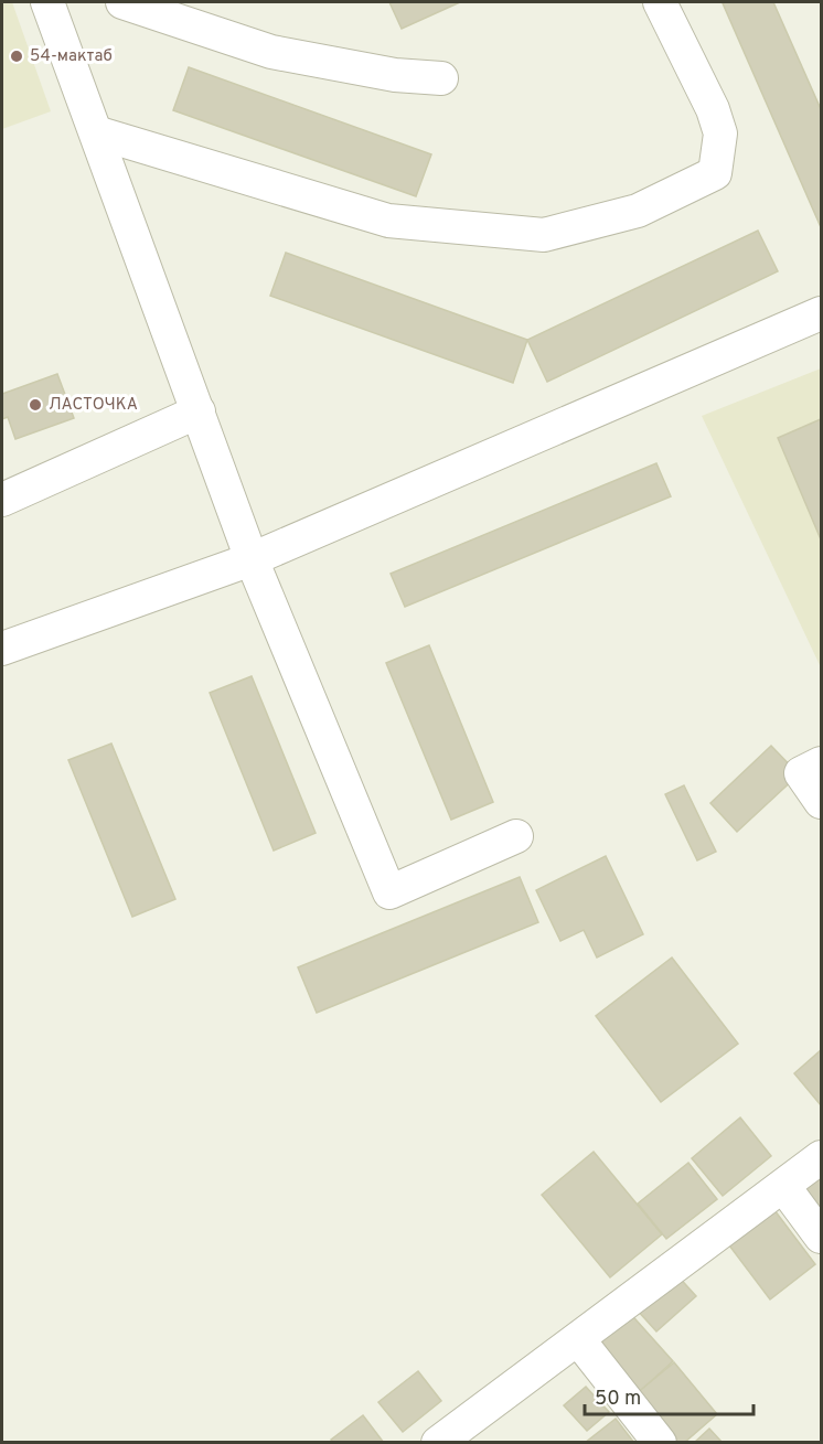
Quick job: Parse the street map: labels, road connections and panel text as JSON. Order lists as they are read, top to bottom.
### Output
{
  "places": ["54-мактаб", "ЛАСТОЧКА"],
  "scale_bar": "50 m"
}
